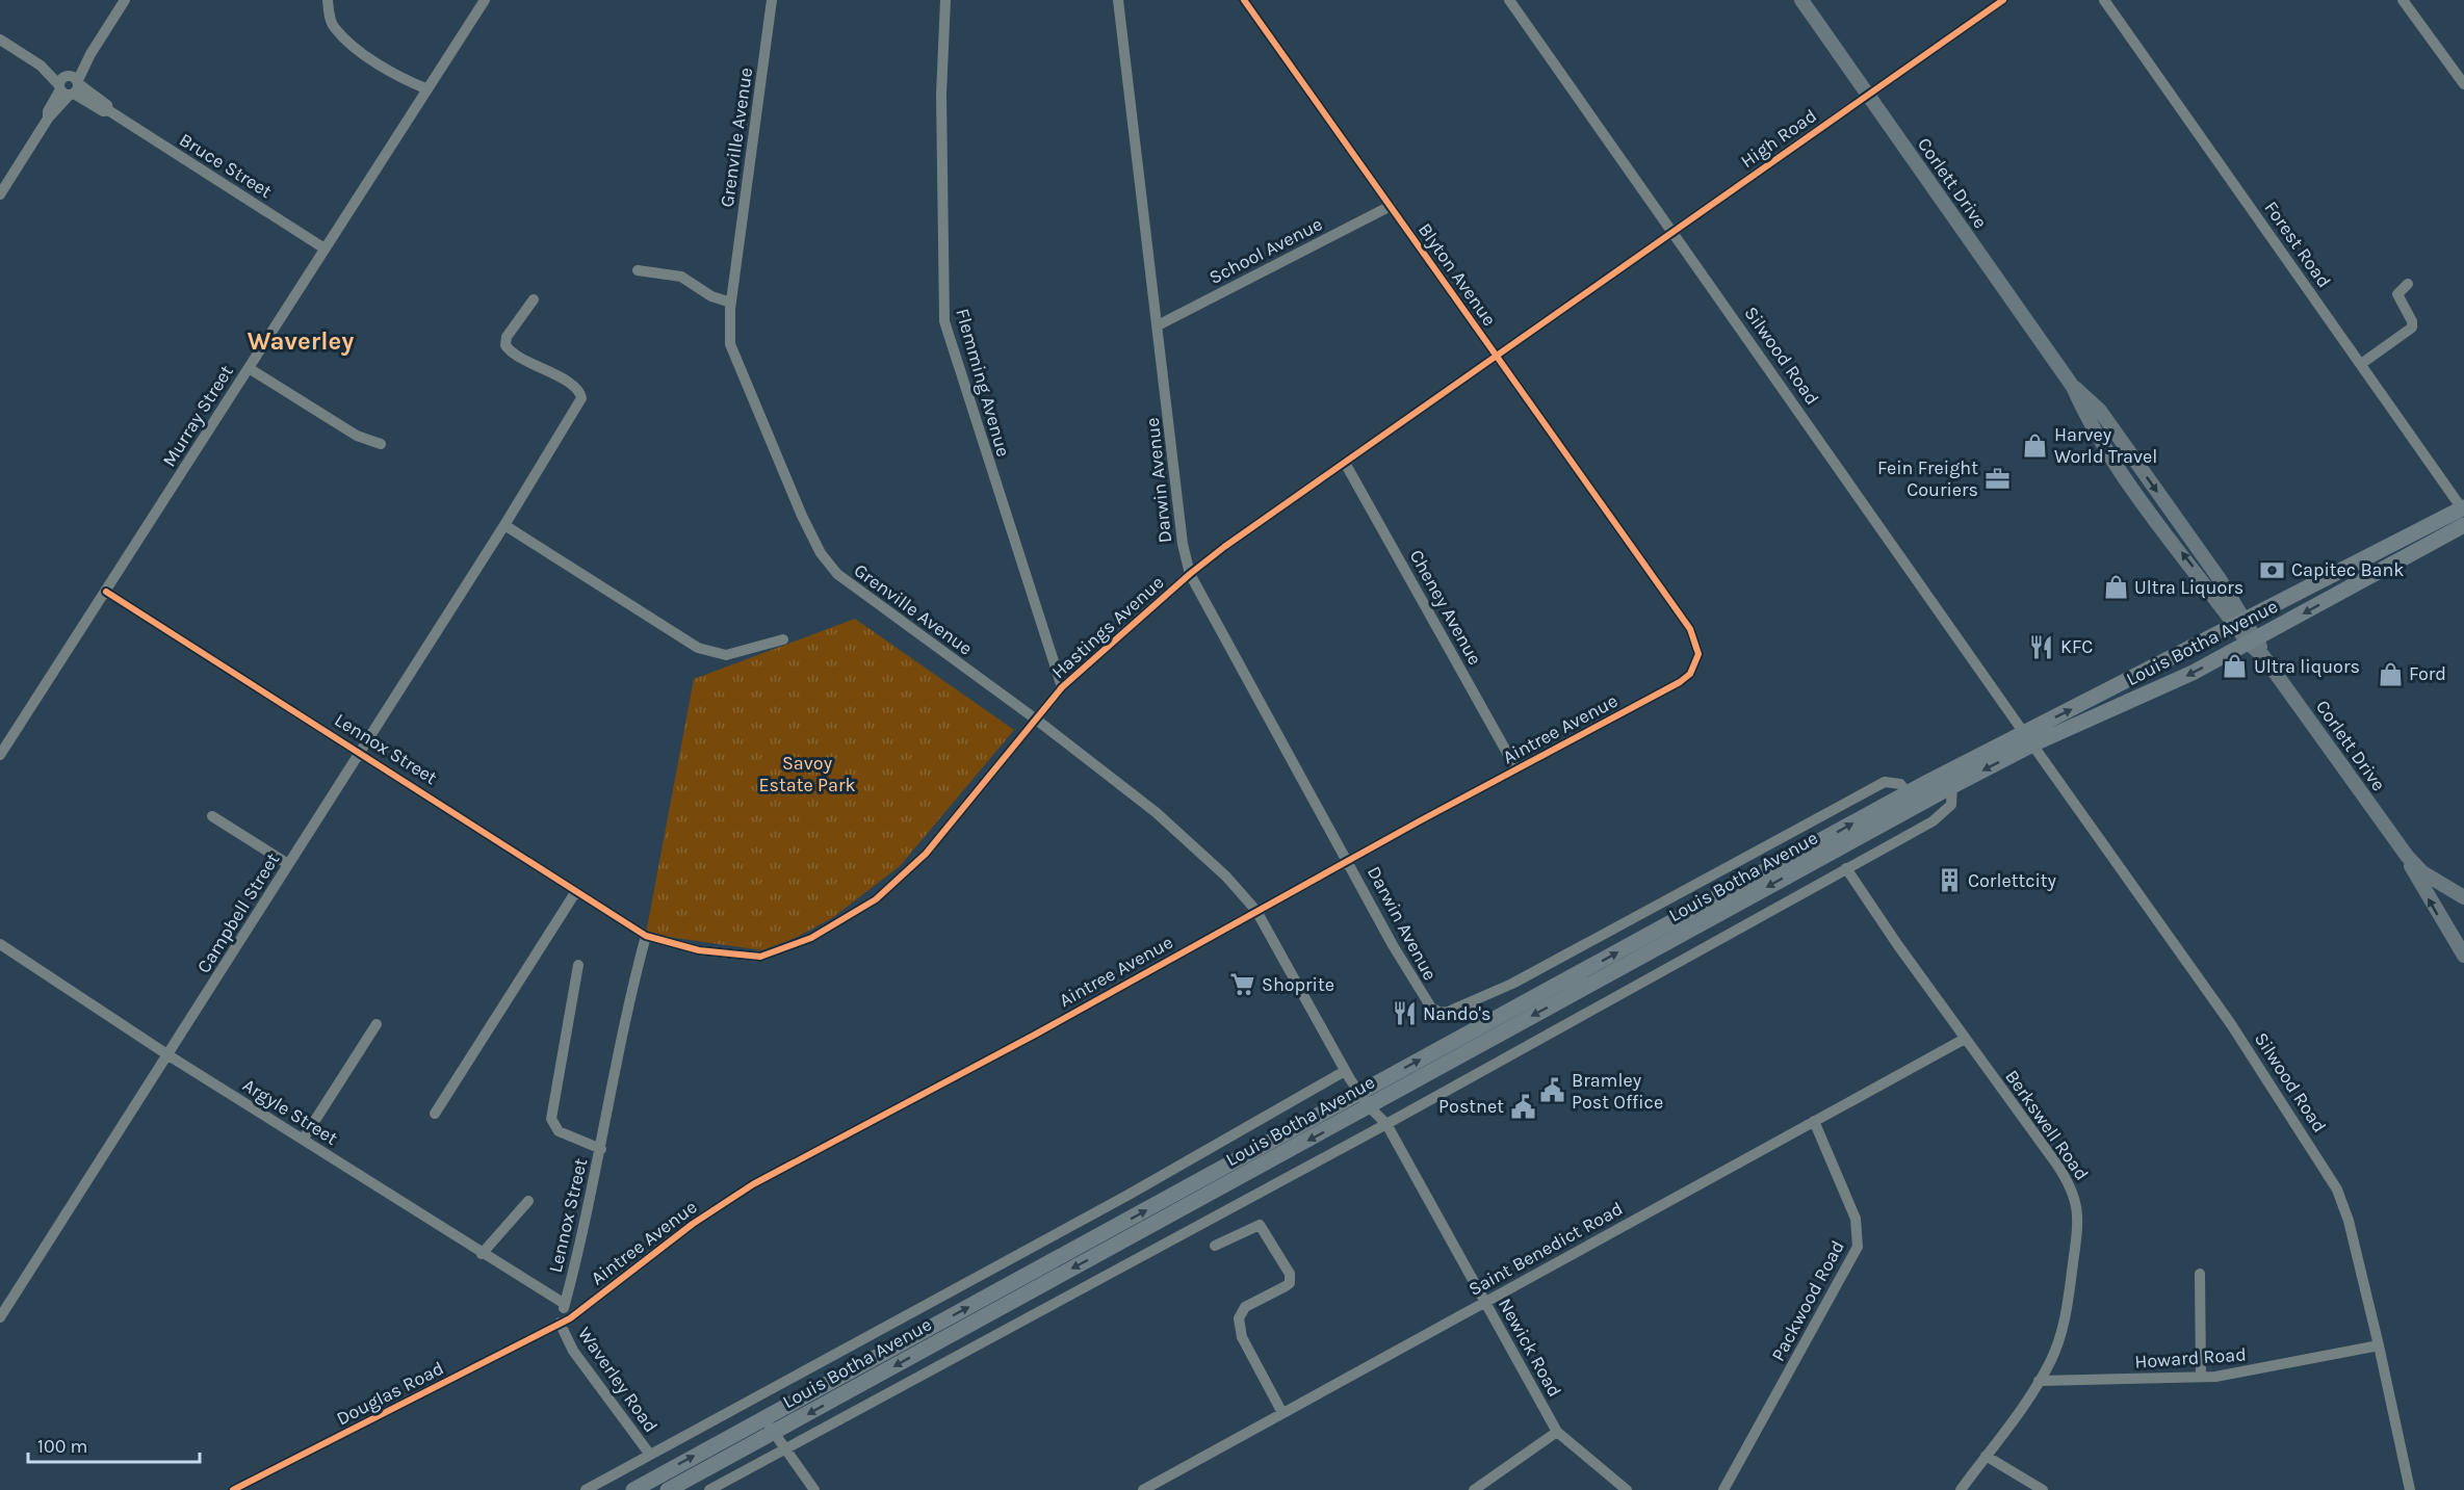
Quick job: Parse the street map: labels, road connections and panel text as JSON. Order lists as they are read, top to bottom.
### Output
{
  "streets": {
    "main road": ["Corlett Drive", "Louis Botha Avenue"],
    "street": [
      "Grenville Avenue",
      "High Road",
      "Bruce Street",
      "Forest Road",
      "School Avenue",
      "Blyton Avenue",
      "Silwood Road",
      "Flemming Avenue",
      "Murray Street",
      "Darwin Avenue",
      "Cheney Avenue",
      "Hastings Avenue",
      "Aintree Avenue",
      "Lennox Street",
      "Campbell Street",
      "Argyle Street",
      "Berkswell Road",
      "Saint Benedict Road",
      "Packwood Road",
      "Newick Road",
      "Howard Road",
      "Waverley Road",
      "Douglas Road"
    ]
  },
  "crossings": [
    ["Grenville Avenue", "Hastings Avenue"],
    ["Grenville Avenue", "Louis Botha Avenue"],
    ["Grenville Avenue", "Aintree Avenue"],
    ["Grenville Avenue", "Newick Road"],
    ["High Road", "Corlett Drive"],
    ["High Road", "Silwood Road"],
    ["High Road", "Hastings Avenue"],
    ["Bruce Street", "Murray Street"],
    ["Corlett Drive", "Louis Botha Avenue"],
    ["Forest Road", "Louis Botha Avenue"],
    ["School Avenue", "Blyton Avenue"],
    ["School Avenue", "Darwin Avenue"],
    ["Blyton Avenue", "Hastings Avenue"],
    ["Blyton Avenue", "Aintree Avenue"],
    ["Silwood Road", "Louis Botha Avenue"],
    ["Silwood Road", "Howard Road"],
    ["Flemming Avenue", "Hastings Avenue"],
    ["Murray Street", "Lennox Street"],
    ["Darwin Avenue", "Hastings Avenue"],
    ["Darwin Avenue", "Louis Botha Avenue"],
    ["Darwin Avenue", "Aintree Avenue"],
    ["Cheney Avenue", "Hastings Avenue"],
    ["Cheney Avenue", "Aintree Avenue"],
    ["Hastings Avenue", "Lennox Street"],
    ["Louis Botha Avenue", "Newick Road"],
    ["Louis Botha Avenue", "Waverley Road"],
    ["Aintree Avenue", "Lennox Street"],
    ["Aintree Avenue", "Waverley Road"],
    ["Aintree Avenue", "Douglas Road"],
    ["Lennox Street", "Campbell Street"],
    ["Lennox Street", "Argyle Street"],
    ["Lennox Street", "Waverley Road"],
    ["Lennox Street", "Douglas Road"],
    ["Campbell Street", "Argyle Street"],
    ["Berkswell Road", "Saint Benedict Road"],
    ["Berkswell Road", "Howard Road"],
    ["Saint Benedict Road", "Packwood Road"],
    ["Saint Benedict Road", "Newick Road"],
    ["Waverley Road", "Douglas Road"]
  ],
  "districts": ["Waverley"],
  "parks": ["Savoy Estate Park"],
  "places": {
    "shop": [
      "Harvey World Travel",
      "Ultra Liquors",
      "Ultra liquors",
      "Ford"
    ],
    "office": ["Fein Freight Couriers"],
    "bank": ["Capitec Bank"],
    "restaurant": ["KFC", "Nando's"],
    "building": ["Corlettcity"],
    "supermarket": ["Shoprite"],
    "public building": ["Bramley Post Office", "Postnet"]
  },
  "scale_bar": "100 m"
}
